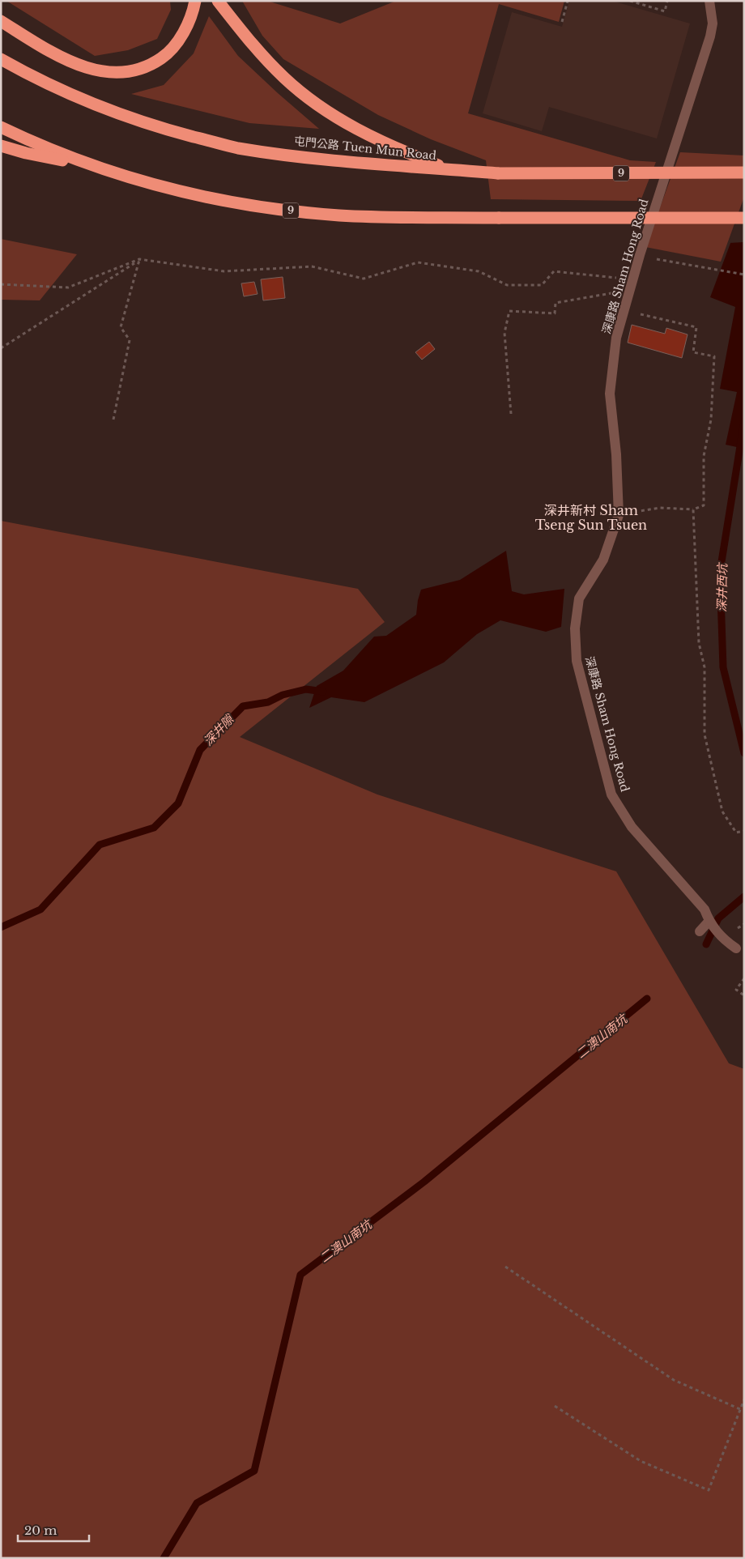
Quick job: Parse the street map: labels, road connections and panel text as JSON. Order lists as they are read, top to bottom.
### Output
{
  "streets": {
    "highway": ["屯門公路 Tuen Mun Road", "9"],
    "street": ["深康路 Sham Hong Road"]
  },
  "districts": ["深井新村 Sham Tseng Sun Tsuen"],
  "water": ["深井西坑", "深井隙", "二澳山南坑"],
  "scale_bar": "20 m"
}
